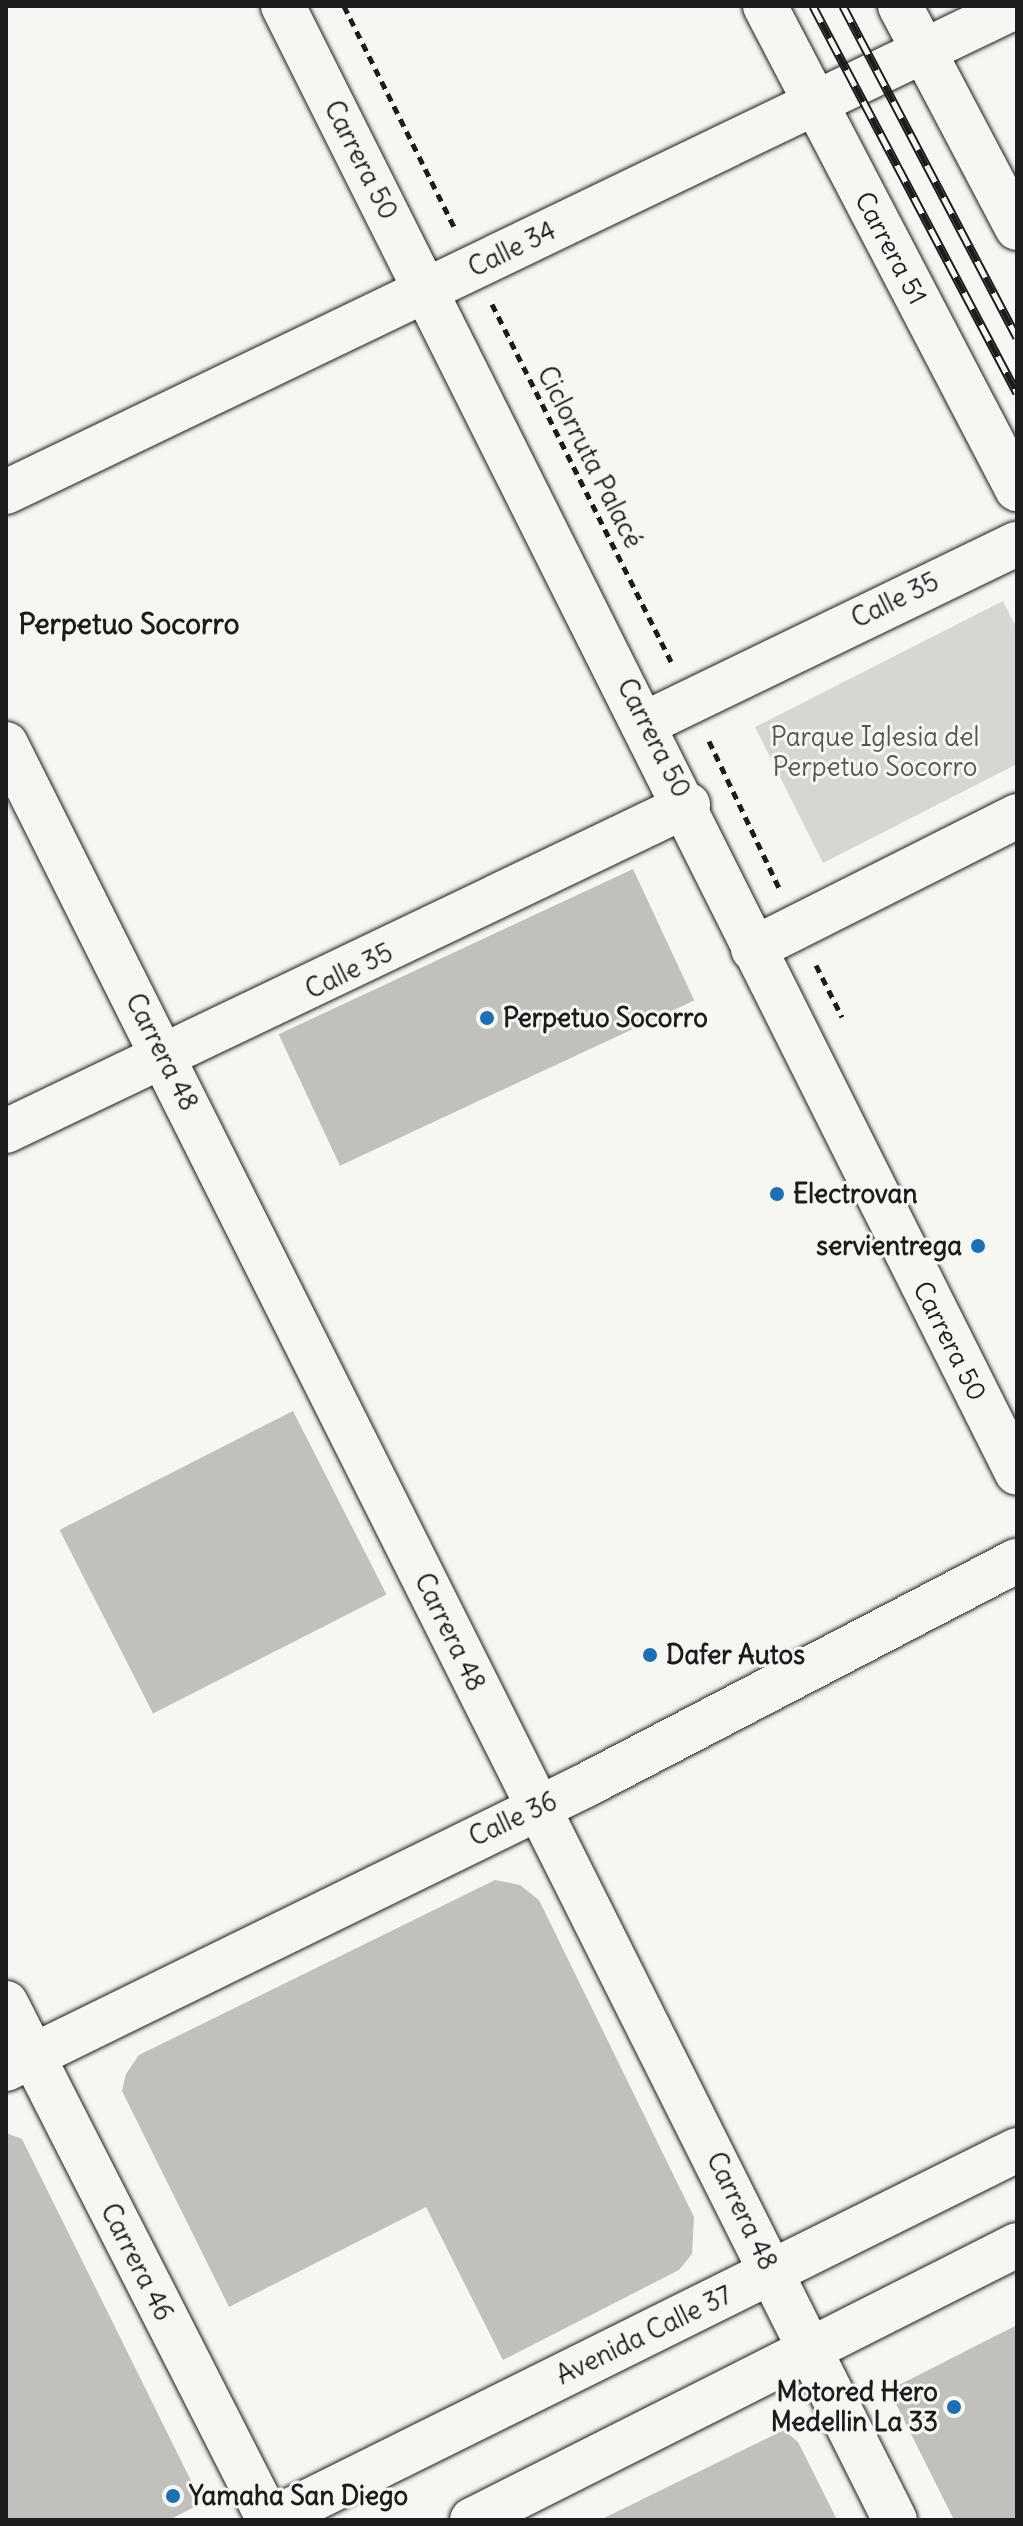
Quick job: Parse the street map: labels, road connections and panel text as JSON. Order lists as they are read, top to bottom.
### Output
{
  "streets": {
    "street": [
      "Carrera 50",
      "Carrera 51",
      "Calle 34",
      "Calle 35",
      "Carrera 48",
      "Calle 36",
      "Carrera 46",
      "Avenida Calle 37"
    ],
    "path": ["Ciclorruta Palacé"]
  },
  "crossings": [
    ["Carrera 50", "Calle 34"],
    ["Carrera 50", "Calle 35"],
    ["Carrera 51", "Calle 34"],
    ["Calle 34", "Ciclorruta Palacé"],
    ["Ciclorruta Palacé", "Calle 35"],
    ["Calle 35", "Carrera 48"],
    ["Carrera 48", "Calle 36"],
    ["Carrera 48", "Avenida Calle 37"],
    ["Calle 36", "Carrera 46"],
    ["Carrera 46", "Avenida Calle 37"]
  ],
  "districts": ["Perpetuo Socorro"],
  "parks": ["Parque Iglesia del Perpetuo Socorro"],
  "places": [
    "Perpetuo Socorro",
    "Electrovan",
    "servientrega",
    "Dafer Autos",
    "Motored Hero Medellin La 33",
    "Yamaha San Diego"
  ]
}
